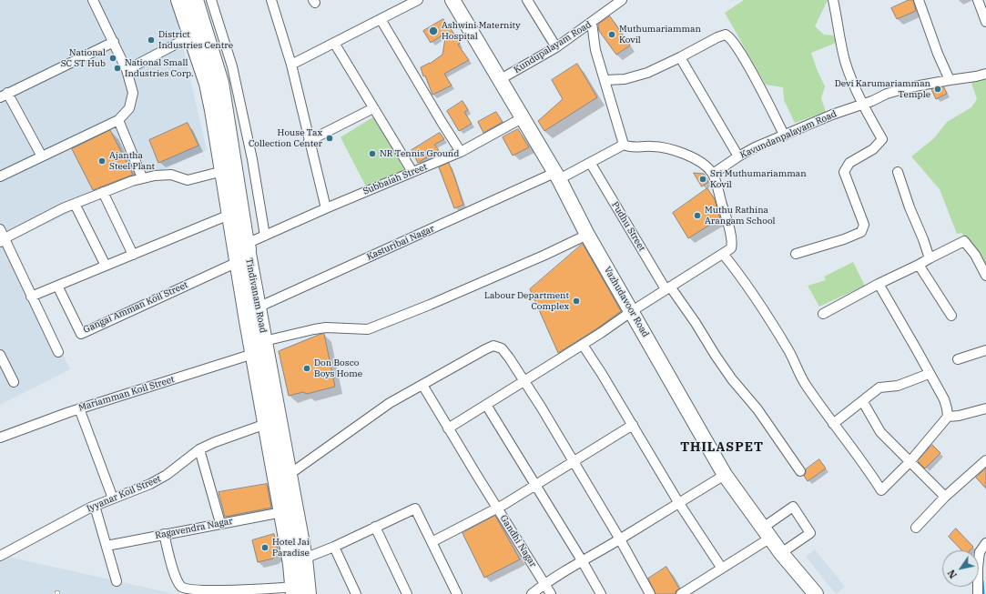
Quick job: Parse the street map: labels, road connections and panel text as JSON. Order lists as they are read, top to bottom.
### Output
{
  "streets": {
    "highway": ["Tindivanam Road"],
    "main road": ["Vazhudavoor Road"],
    "street": [
      "Kundupalayam Road",
      "Kavundanpalayam Road",
      "Subbaiah Street",
      "Pudhu Street",
      "Kasturibai Nagar",
      "Gangai Amman Koil Street",
      "Mariamman Koil Street",
      "Iyyanar Koil Street",
      "Ragavendra Nagar",
      "Gandhi Nagar"
    ]
  },
  "crossings": [
    ["Kundupalayam Road", "Vazhudavoor Road"],
    ["Subbaiah Street", "Kasturibai Nagar"],
    ["Subbaiah Street", "Tindivanam Road"],
    ["Subbaiah Street", "Vazhudavoor Road"],
    ["Kasturibai Nagar", "Tindivanam Road"],
    ["Kasturibai Nagar", "Vazhudavoor Road"]
  ],
  "districts": ["THILASPET"],
  "places": [
    "Ashwini Maternity Hospital",
    "Muthumariamman Kovil",
    "District Industries Centre",
    "National SC ST Hub",
    "National Small Industries Corp.",
    "Devi Karumariamman Temple",
    "House Tax Collection Center",
    "NR Tennis Ground",
    "Ajantha Steel Plant",
    "Sri Muthumariamman Kovil",
    "Muthu Rathina Arangam School",
    "Labour Department Complex",
    "Don Bosco Boys Home",
    "Hotel Jai Paradise"
  ],
  "north": "bottom left"
}
